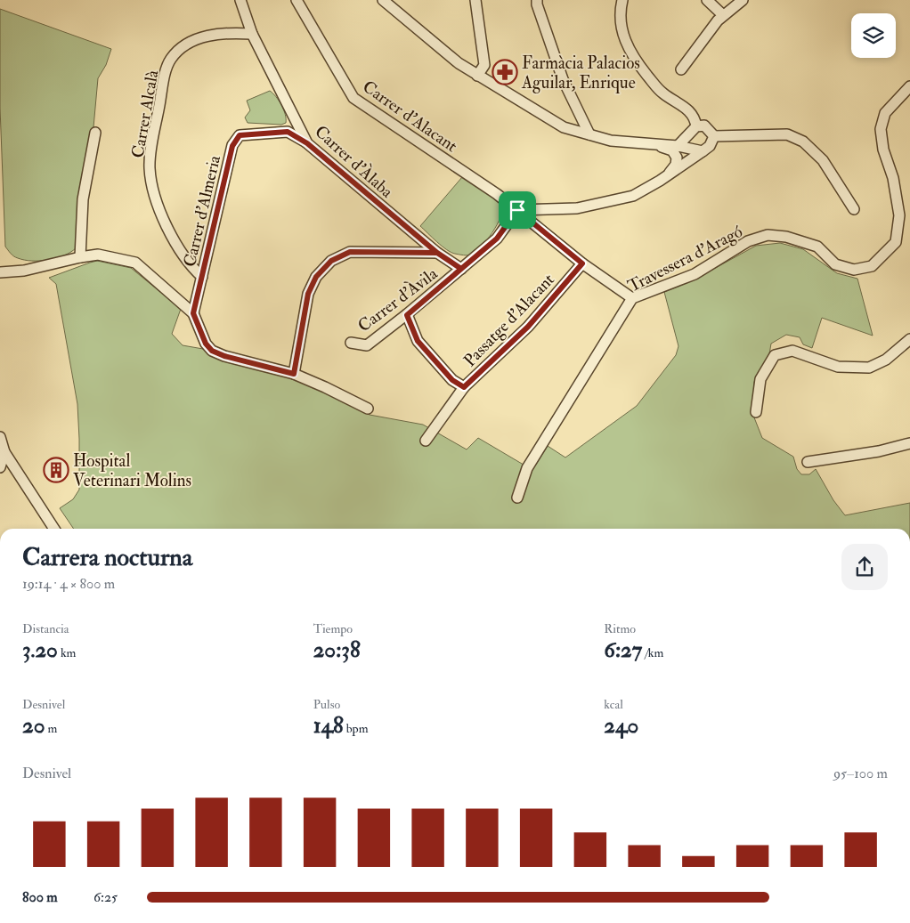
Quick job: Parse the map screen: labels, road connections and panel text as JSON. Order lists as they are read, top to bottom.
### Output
{
  "streets": {
    "street": [
      "Carrer Alcalà",
      "Carrer d'Alacant",
      "Carrer d'Àlaba",
      "Carrer d'Almeria",
      "Travessera d'Aragó",
      "Carrer d'Àvila",
      "Passatge d'Alacant"
    ]
  },
  "crossings": [
    ["Carrer Alcalà", "Carrer d'Àlaba"],
    ["Carrer Alcalà", "Carrer d'Almeria"],
    ["Carrer d'Alacant", "Travessera d'Aragó"],
    ["Carrer d'Alacant", "Carrer d'Àvila"],
    ["Carrer d'Alacant", "Passatge d'Alacant"],
    ["Carrer d'Àlaba", "Carrer d'Àvila"]
  ],
  "places": {
    "pharmacy": ["Farmàcia Palacios Aguilar, Enrique"],
    "building": ["Hospital Veterinari Molins"]
  },
  "page": {
    "heading": ["Carrera nocturna", "19:14 · 4 × 800 m"],
    "stats": [
      ["Distancia", "3.20 km"],
      ["Tiempo", "20:38"],
      ["Ritmo", "6:27 /km"],
      ["Desnivel", "20 m"],
      ["Pulso", "148 bpm"],
      ["kcal", "240"]
    ],
    "chart": ["Desnivel", "95–100 m"],
    "list": [
      {
        "name": "800 m",
        "note": "6:25"
      }
    ]
  }
}
